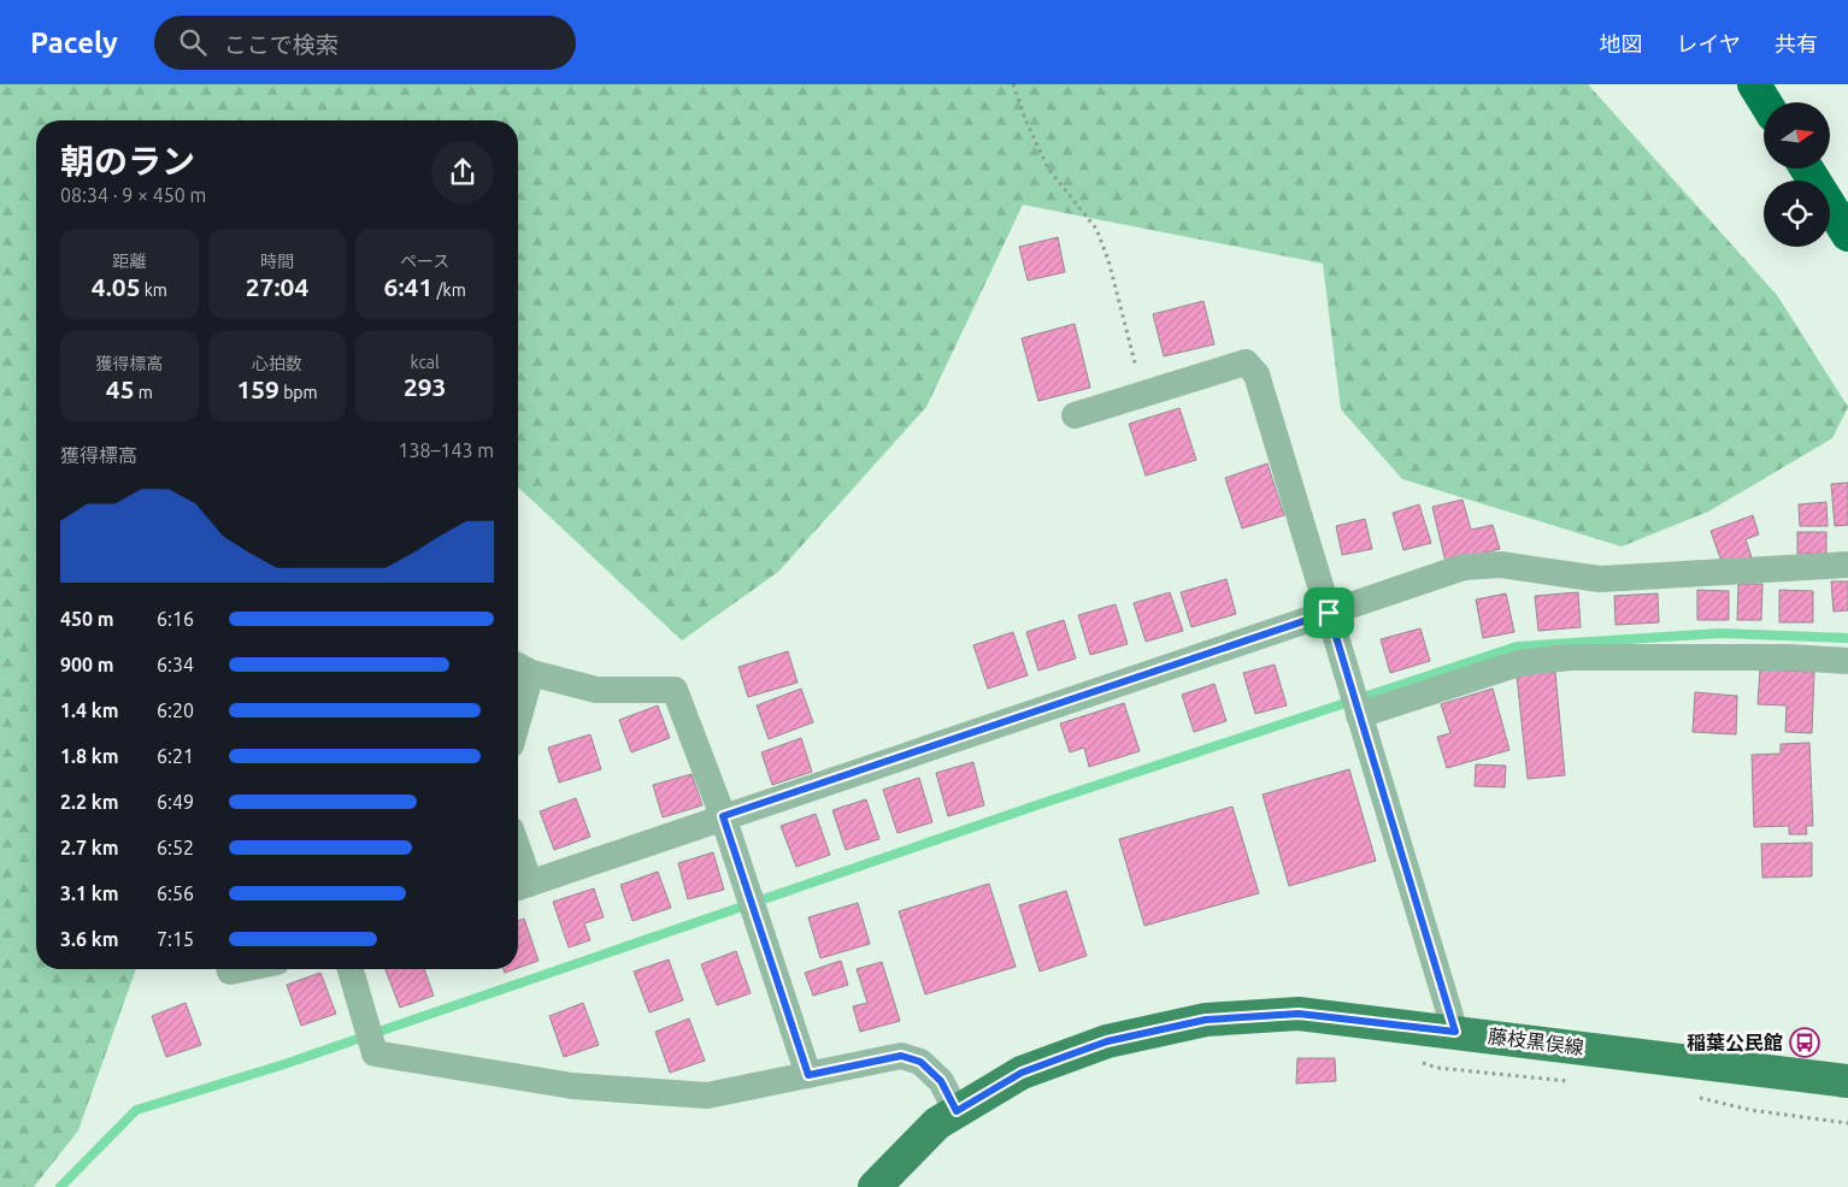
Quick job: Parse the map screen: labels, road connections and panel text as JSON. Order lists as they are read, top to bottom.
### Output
{
  "streets": {
    "main road": ["藤枝黒俣線"]
  },
  "places": {
    "bus stop": ["稲葉公民館"]
  },
  "north": "right",
  "page": {
    "header": "Pacely",
    "search": "ここで検索",
    "nav": ["地図", "レイヤ", "共有"],
    "heading": ["朝のラン", "08:34 · 9 × 450 m"],
    "stats": [
      ["距離", "4.05 km"],
      ["時間", "27:04"],
      ["ペース", "6:41 /km"],
      ["獲得標高", "45 m"],
      ["心拍数", "159 bpm"],
      ["kcal", "293"]
    ],
    "chart": ["獲得標高", "138–143 m"],
    "list": [
      {
        "name": "450 m",
        "note": "6:16"
      },
      {
        "name": "900 m",
        "note": "6:34"
      },
      {
        "name": "1.4 km",
        "note": "6:20"
      },
      {
        "name": "1.8 km",
        "note": "6:21"
      },
      {
        "name": "2.2 km",
        "note": "6:49"
      },
      {
        "name": "2.7 km",
        "note": "6:52"
      },
      {
        "name": "3.1 km",
        "note": "6:56"
      },
      {
        "name": "3.6 km",
        "note": "7:15"
      }
    ]
  }
}
